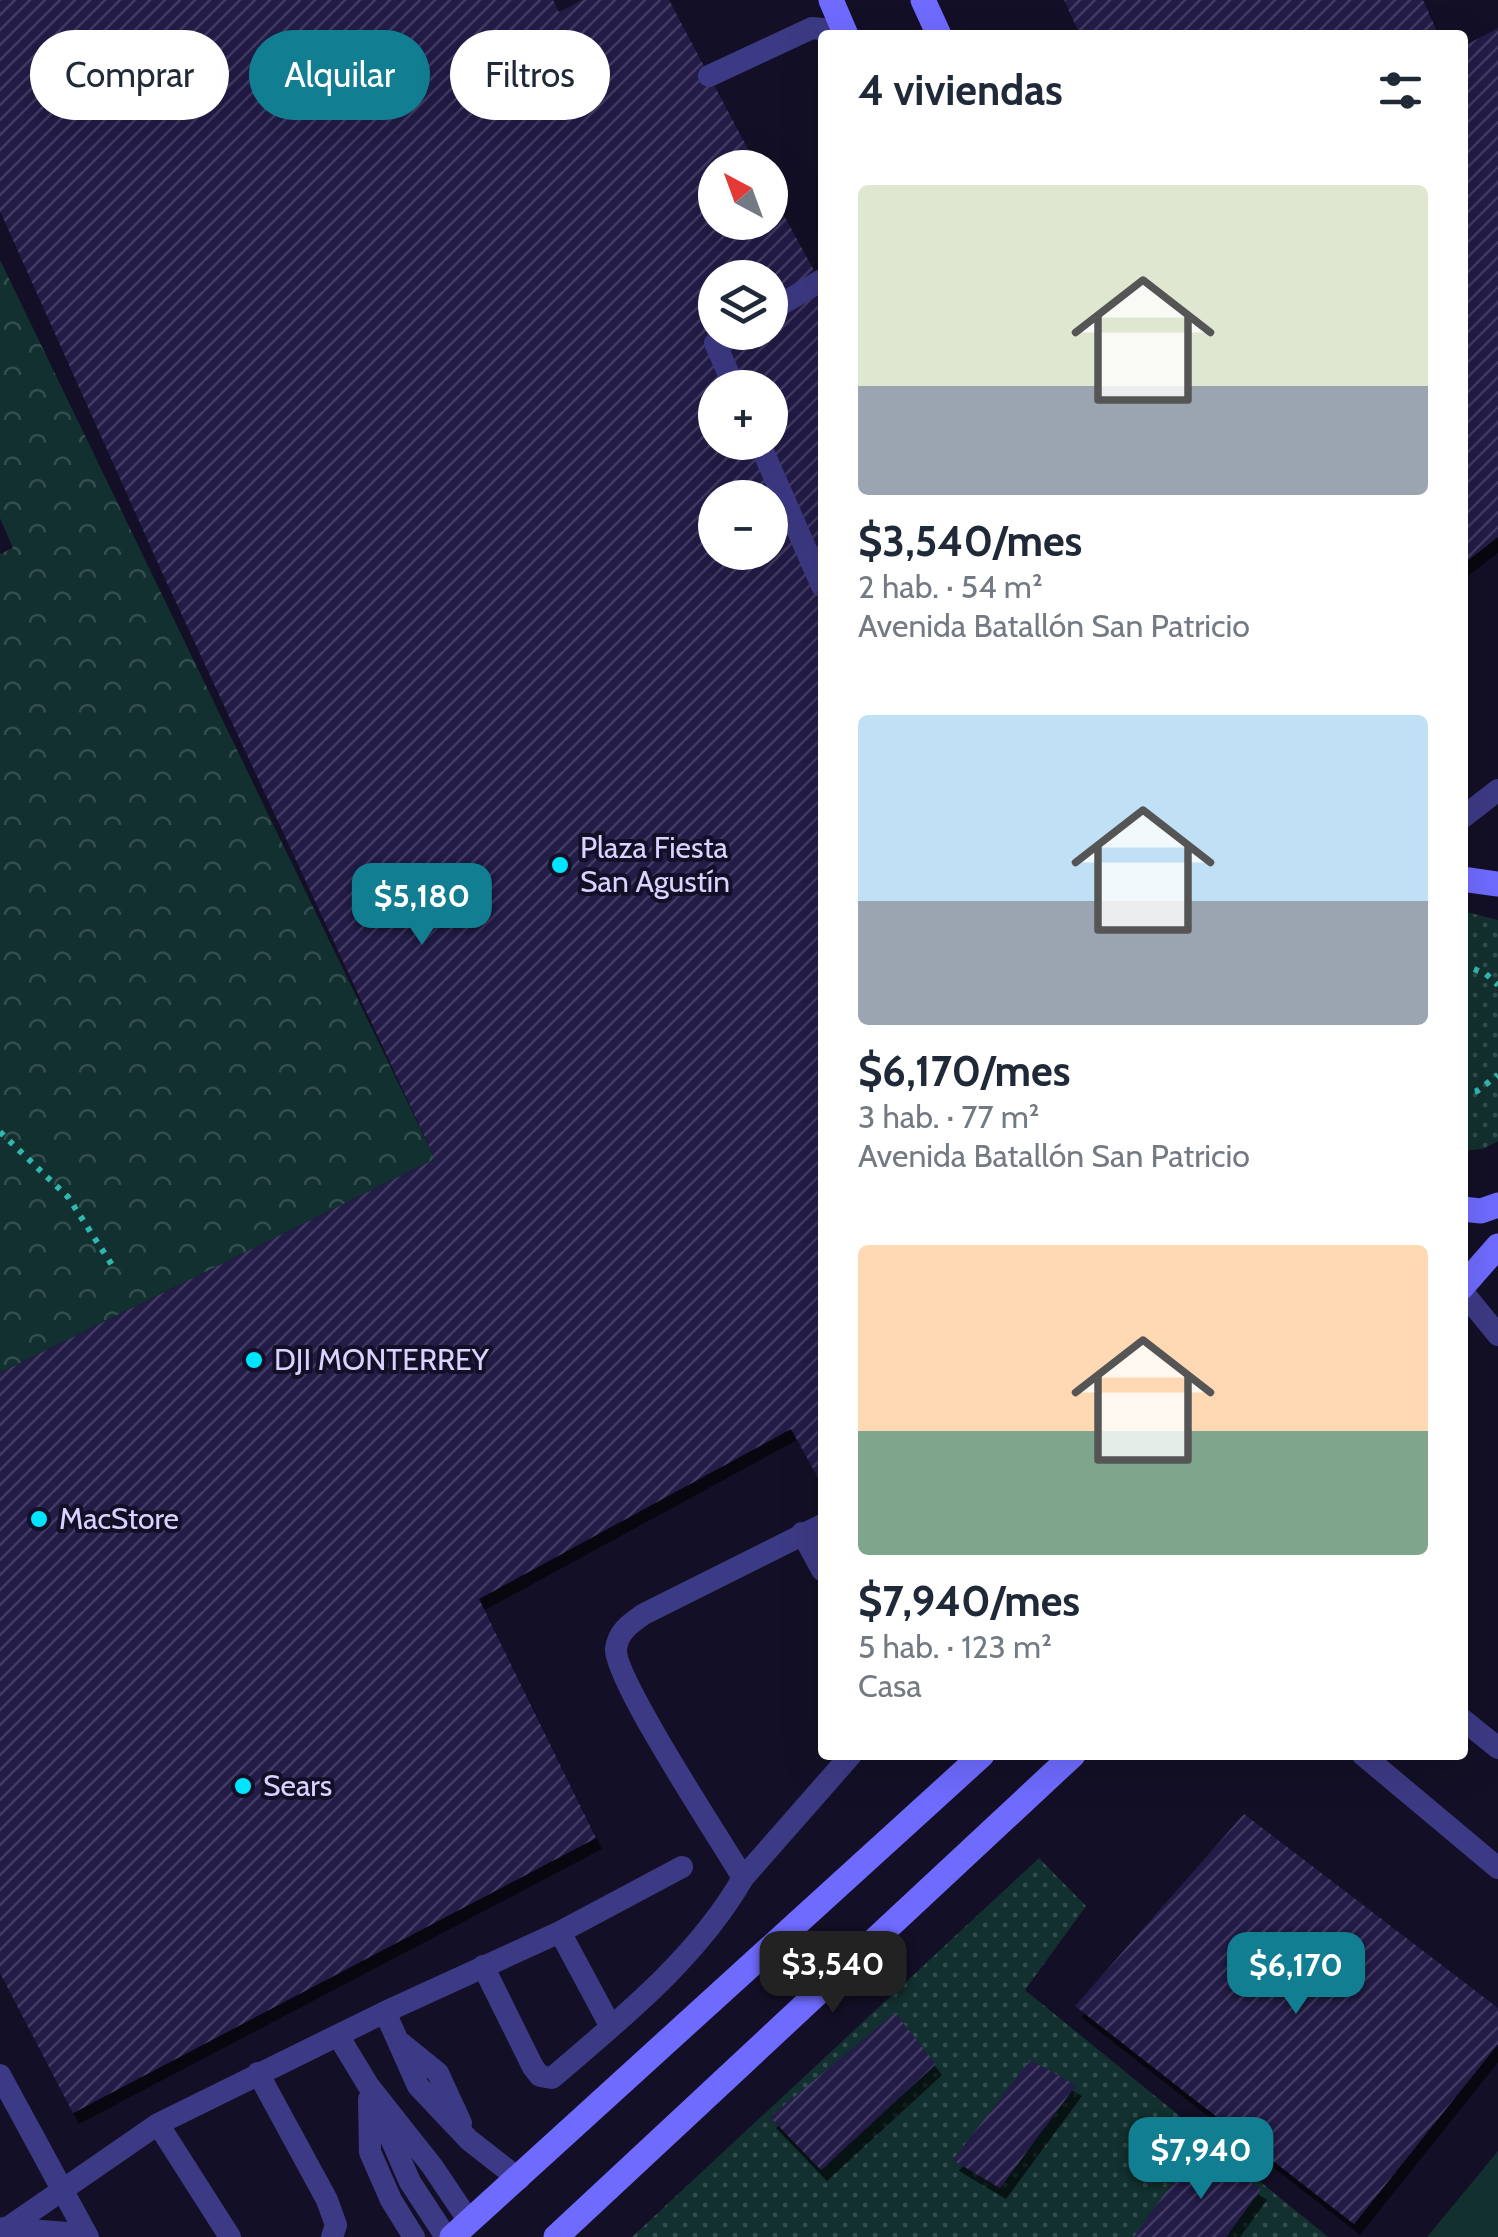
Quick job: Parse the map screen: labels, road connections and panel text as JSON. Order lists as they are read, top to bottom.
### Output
{
  "places": [
    "Plaza Fiesta San Agustín",
    "DJI MONTERREY",
    "MacStore",
    "Sears"
  ],
  "north": "top left",
  "page": {
    "chip": ["Comprar", "Alquilar", "Filtros"],
    "heading": "4 viviendas",
    "map_buttons": ["+", "−"],
    "list": [
      {
        "name": "$3,540/mes",
        "note": "2 hab. · 54 m² · Avenida Batallón San Patricio"
      },
      {
        "name": "$6,170/mes",
        "note": "3 hab. · 77 m² · Avenida Batallón San Patricio"
      },
      {
        "name": "$7,940/mes",
        "note": "5 hab. · 123 m² · Casa"
      }
    ],
    "price": [
      "$5,180",
      "$3,540",
      "$6,170",
      "$7,940"
    ]
  }
}
